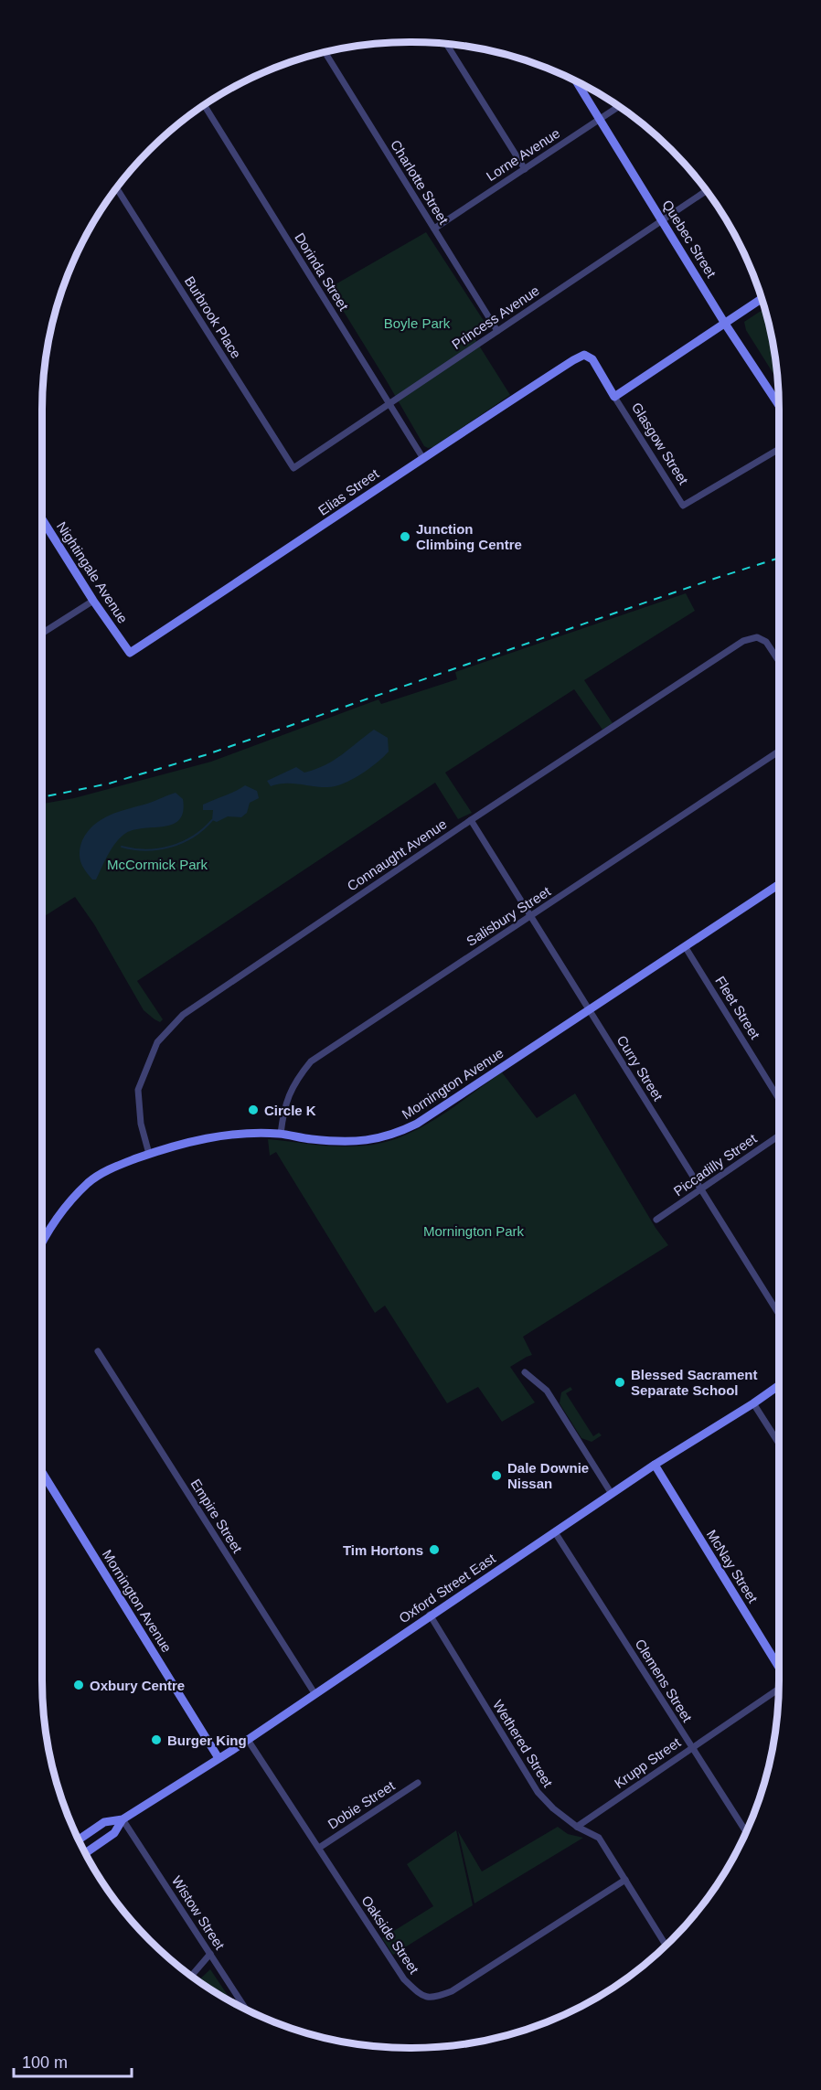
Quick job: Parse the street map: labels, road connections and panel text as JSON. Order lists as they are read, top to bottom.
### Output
{
  "streets": {
    "street": [
      "Lorne Avenue",
      "Charlotte Street",
      "Quebec Street",
      "Dorinda Street",
      "Burbrook Place",
      "Princess Avenue",
      "Glasgow Street",
      "Elias Street",
      "Nightingale Avenue",
      "Connaught Avenue",
      "Salisbury Street",
      "Fleet Street",
      "Curry Street",
      "Mornington Avenue",
      "Piccadilly Street",
      "Empire Street",
      "McNay Street",
      "Oxford Street East",
      "Clemens Street",
      "Wethered Street",
      "Krupp Street",
      "Dobie Street",
      "Wistow Street",
      "Oakside Street"
    ]
  },
  "crossings": [
    ["Lorne Avenue", "Charlotte Street"],
    ["Lorne Avenue", "Quebec Street"],
    ["Charlotte Street", "Princess Avenue"],
    ["Quebec Street", "Princess Avenue"],
    ["Dorinda Street", "Princess Avenue"],
    ["Dorinda Street", "Elias Street"],
    ["Burbrook Place", "Princess Avenue"],
    ["Glasgow Street", "Elias Street"],
    ["Elias Street", "Nightingale Avenue"],
    ["Connaught Avenue", "Curry Street"],
    ["Connaught Avenue", "Mornington Avenue"],
    ["Salisbury Street", "Curry Street"],
    ["Salisbury Street", "Mornington Avenue"],
    ["Fleet Street", "Mornington Avenue"],
    ["Curry Street", "Mornington Avenue"],
    ["Curry Street", "Piccadilly Street"],
    ["Mornington Avenue", "Oxford Street East"],
    ["Empire Street", "Oxford Street East"],
    ["McNay Street", "Oxford Street East"],
    ["Oxford Street East", "Clemens Street"],
    ["Oxford Street East", "Wethered Street"],
    ["Oxford Street East", "Wistow Street"],
    ["Oxford Street East", "Oakside Street"],
    ["Clemens Street", "Krupp Street"],
    ["Wethered Street", "Krupp Street"],
    ["Wethered Street", "Oakside Street"],
    ["Dobie Street", "Oakside Street"]
  ],
  "parks": ["Boyle Park", "McCormick Park", "Mornington Park"],
  "places": [
    "Junction Climbing Centre",
    "Circle K",
    "Blessed Sacrament Separate School",
    "Dale Downie Nissan",
    "Tim Hortons",
    "Oxbury Centre",
    "Burger King"
  ],
  "scale_bar": "100 m"
}
